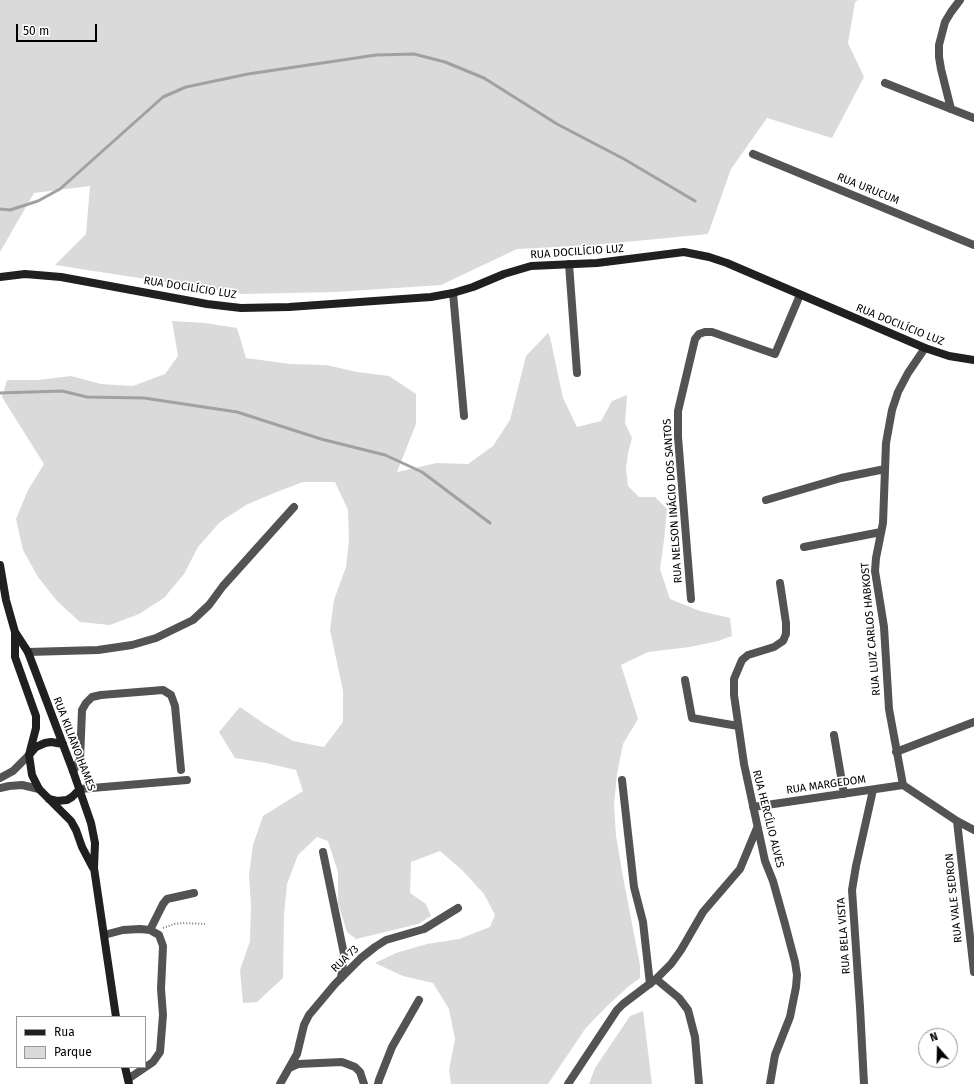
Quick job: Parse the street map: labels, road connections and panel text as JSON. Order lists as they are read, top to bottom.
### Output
{
  "streets": {
    "main road": ["RUA DOCILÍCIO LUZ", "RUA KILIANO HAMES"],
    "street": [
      "RUA URUCUM",
      "RUA NELSON INÁCIO DOS SANTOS",
      "RUA LUIZ CARLOS HABKOST",
      "RUA MARGEDOM",
      "RUA HERCÍLIO ALVES",
      "RUA VALE SEDRON",
      "RUA BELA VISTA",
      "RUA 73"
    ]
  },
  "crossings": [
    ["RUA DOCILÍCIO LUZ", "RUA NELSON INÁCIO DOS SANTOS"],
    ["RUA DOCILÍCIO LUZ", "RUA LUIZ CARLOS HABKOST"],
    ["RUA LUIZ CARLOS HABKOST", "RUA MARGEDOM"],
    ["RUA MARGEDOM", "RUA HERCÍLIO ALVES"],
    ["RUA MARGEDOM", "RUA BELA VISTA"]
  ],
  "legend": ["Rua", "Parque"],
  "scale_bar": "50 m",
  "north": "top"
}
